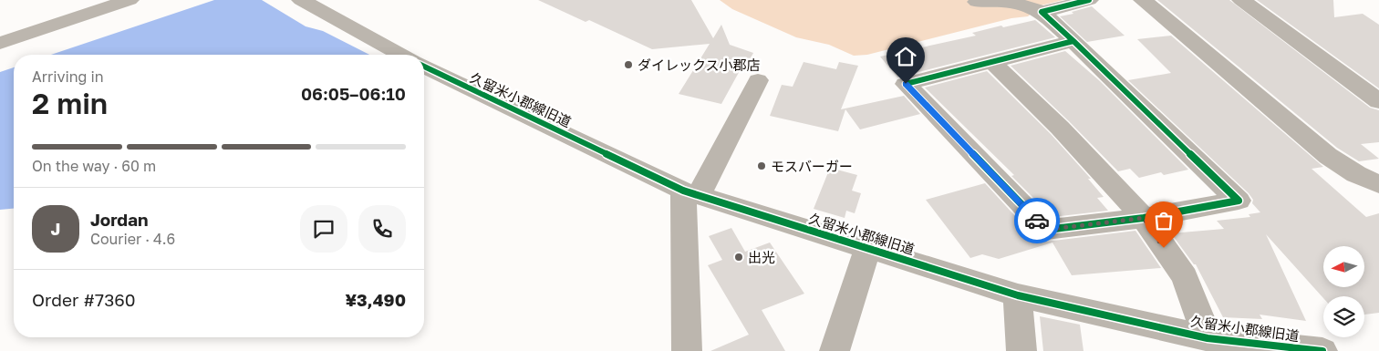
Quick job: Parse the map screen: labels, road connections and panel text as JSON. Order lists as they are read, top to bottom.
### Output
{
  "streets": {
    "street": ["久留米小郡線旧道"]
  },
  "places": ["ダイレックス小郡店", "モスバーガー", "出光"],
  "north": "left",
  "page": {
    "heading": ["2 min", "Arriving in", "06:05–06:10"],
    "panel": [
      "Jordan",
      "Courier · 4.6",
      "Order #7360",
      "¥3,490"
    ],
    "bar": "On the way · 60 m",
    "round": "J"
  }
}
